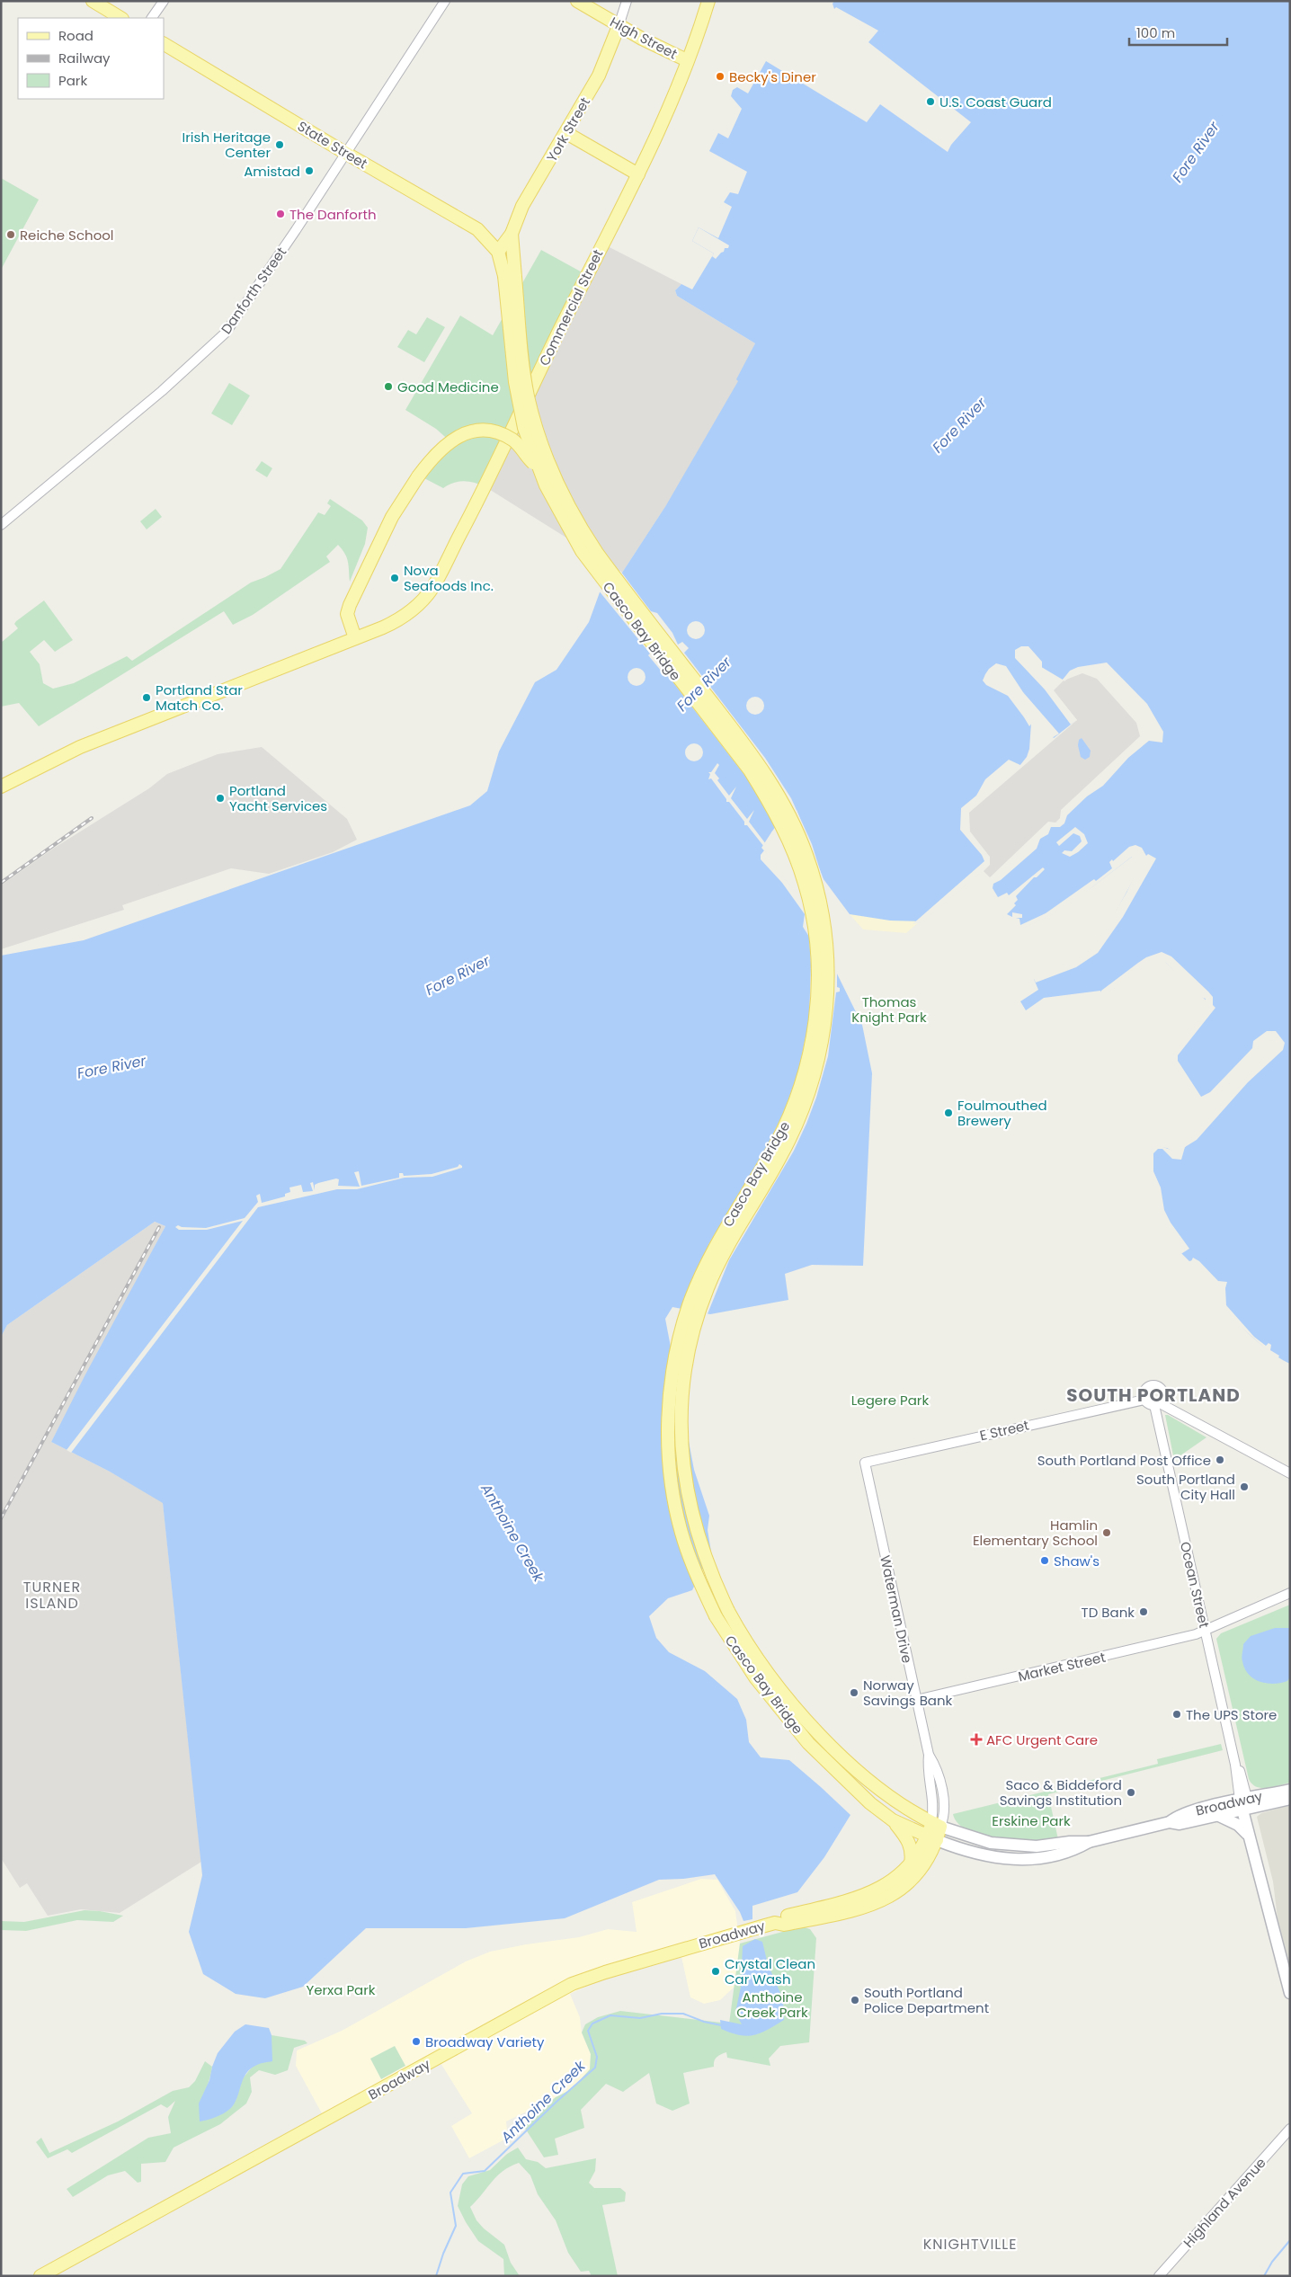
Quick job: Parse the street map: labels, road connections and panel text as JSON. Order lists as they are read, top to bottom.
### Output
{
  "streets": {
    "main road": [
      "High Street",
      "York Street",
      "State Street",
      "Commercial Street",
      "Casco Bay Bridge",
      "Waterman Drive",
      "Broadway"
    ],
    "street": [
      "Danforth Street",
      "E Street",
      "Ocean Street",
      "Market Street",
      "Highland Avenue"
    ]
  },
  "crossings": [
    ["High Street", "York Street"],
    ["High Street", "Commercial Street"],
    ["York Street", "State Street"],
    ["York Street", "Casco Bay Bridge"],
    ["State Street", "Danforth Street"],
    ["State Street", "Casco Bay Bridge"],
    ["Casco Bay Bridge", "Waterman Drive"],
    ["Casco Bay Bridge", "Broadway"],
    ["E Street", "Ocean Street"],
    ["E Street", "Waterman Drive"],
    ["Ocean Street", "Market Street"],
    ["Ocean Street", "Broadway"],
    ["Waterman Drive", "Market Street"],
    ["Waterman Drive", "Broadway"]
  ],
  "districts": ["SOUTH PORTLAND", "TURNER ISLAND", "KNIGHTVILLE"],
  "water": ["Fore River", "Anthoine Creek"],
  "parks": [
    "Thomas Knight Park",
    "Legere Park",
    "Erskine Park",
    "Yerxa Park",
    "Anthoine Creek Park"
  ],
  "places": {
    "other": [
      "Becky's Diner",
      "U.S. Coast Guard",
      "Irish Heritage Center",
      "Amistad",
      "The Danforth",
      "Reiche School",
      "Good Medicine",
      "Nova Seafoods Inc.",
      "Portland Star Match Co.",
      "Portland Yacht Services",
      "Foulmouthed Brewery",
      "South Portland Post Office",
      "South Portland City Hall",
      "Hamlin Elementary School",
      "Shaw's",
      "TD Bank",
      "Norway Savings Bank",
      "The UPS Store",
      "Saco & Biddeford Savings Institution",
      "Crystal Clean Car Wash",
      "South Portland Police Department",
      "Broadway Variety"
    ],
    "health": ["AFC Urgent Care"]
  },
  "legend": ["Road", "Railway", "Park"],
  "scale_bar": "100 m"
}
